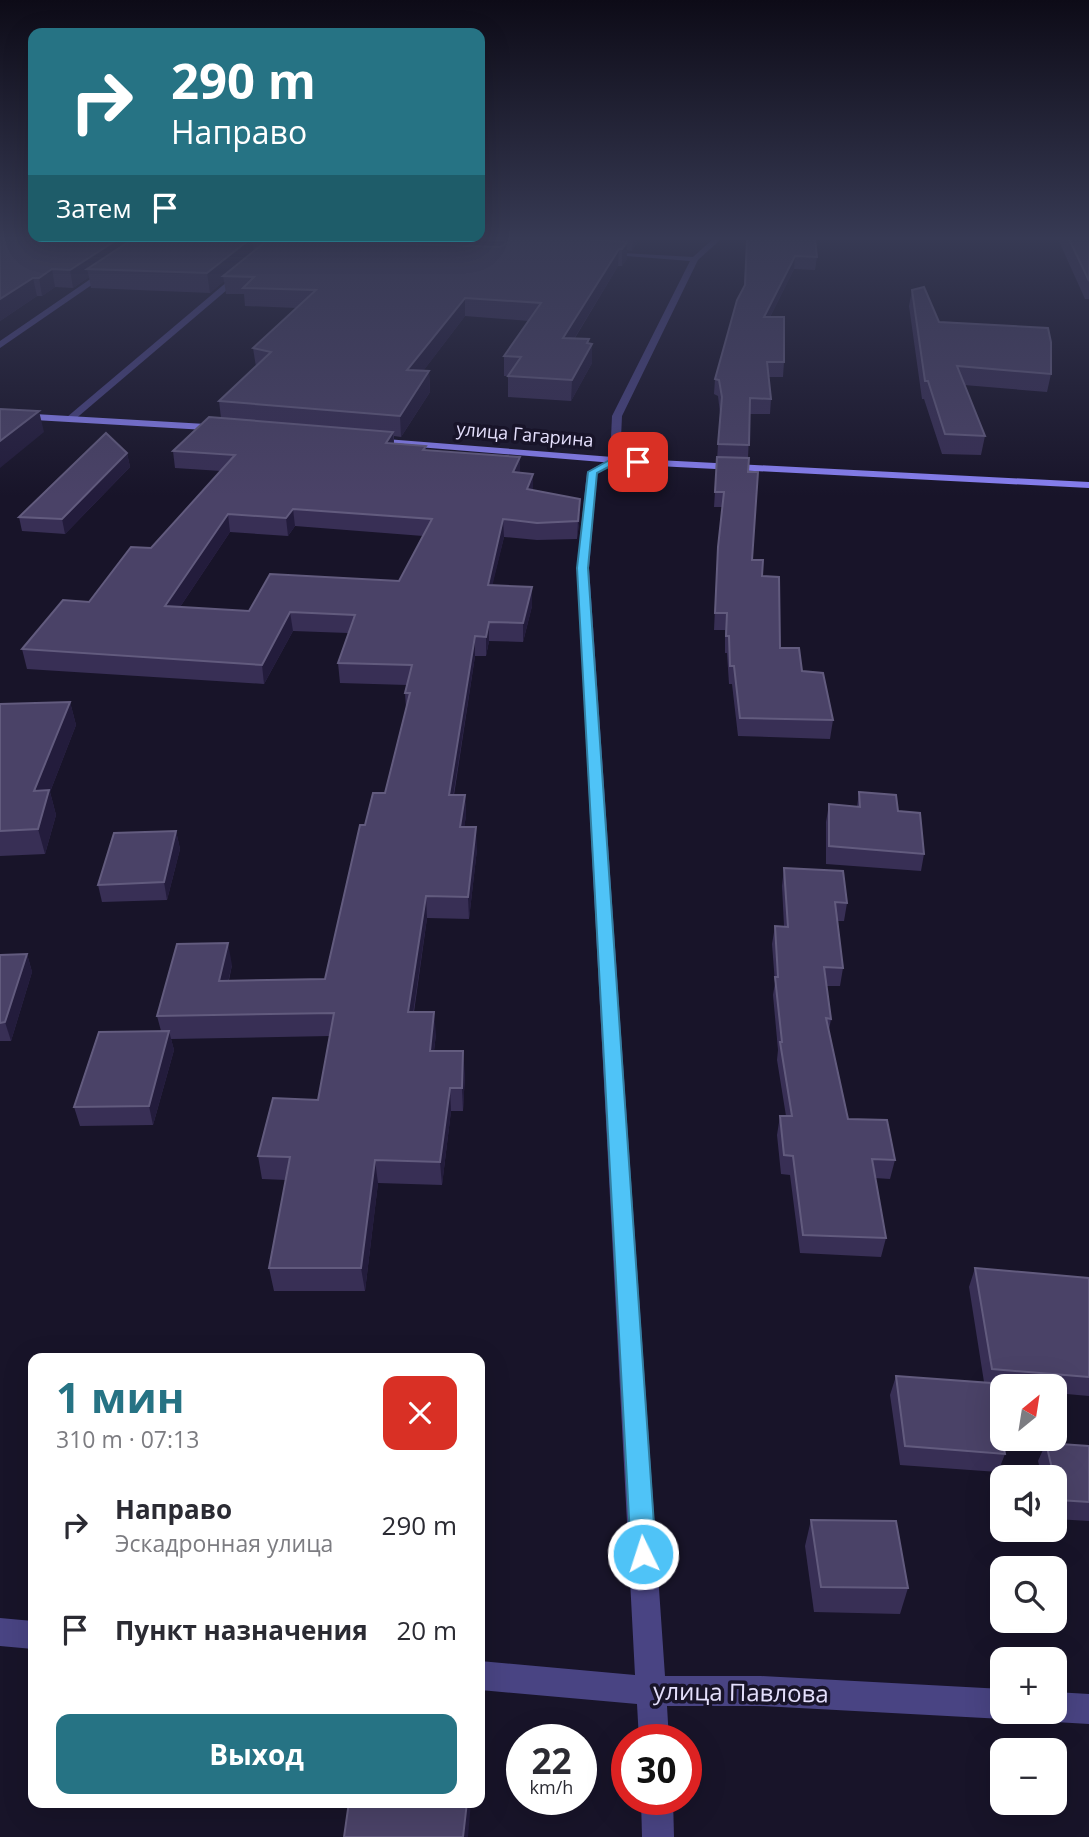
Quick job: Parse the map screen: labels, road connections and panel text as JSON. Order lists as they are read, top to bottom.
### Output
{
  "streets": {
    "street": ["улица Гагарина", "улица Павлова"]
  },
  "north": "top right",
  "page": {
    "turn": ["290 m", "Направо"],
    "then": "Затем",
    "heading": ["1 мин", "310 m · 07:13"],
    "map_buttons": ["+", "−"],
    "list": [
      {
        "name": "Направо",
        "note": "Эскадронная улица",
        "value": "290 m"
      },
      {
        "name": "Пункт назначения",
        "value": "20 m"
      }
    ],
    "buttons": "Выход",
    "speed": "22 km/h",
    "limit": "30"
  }
}
